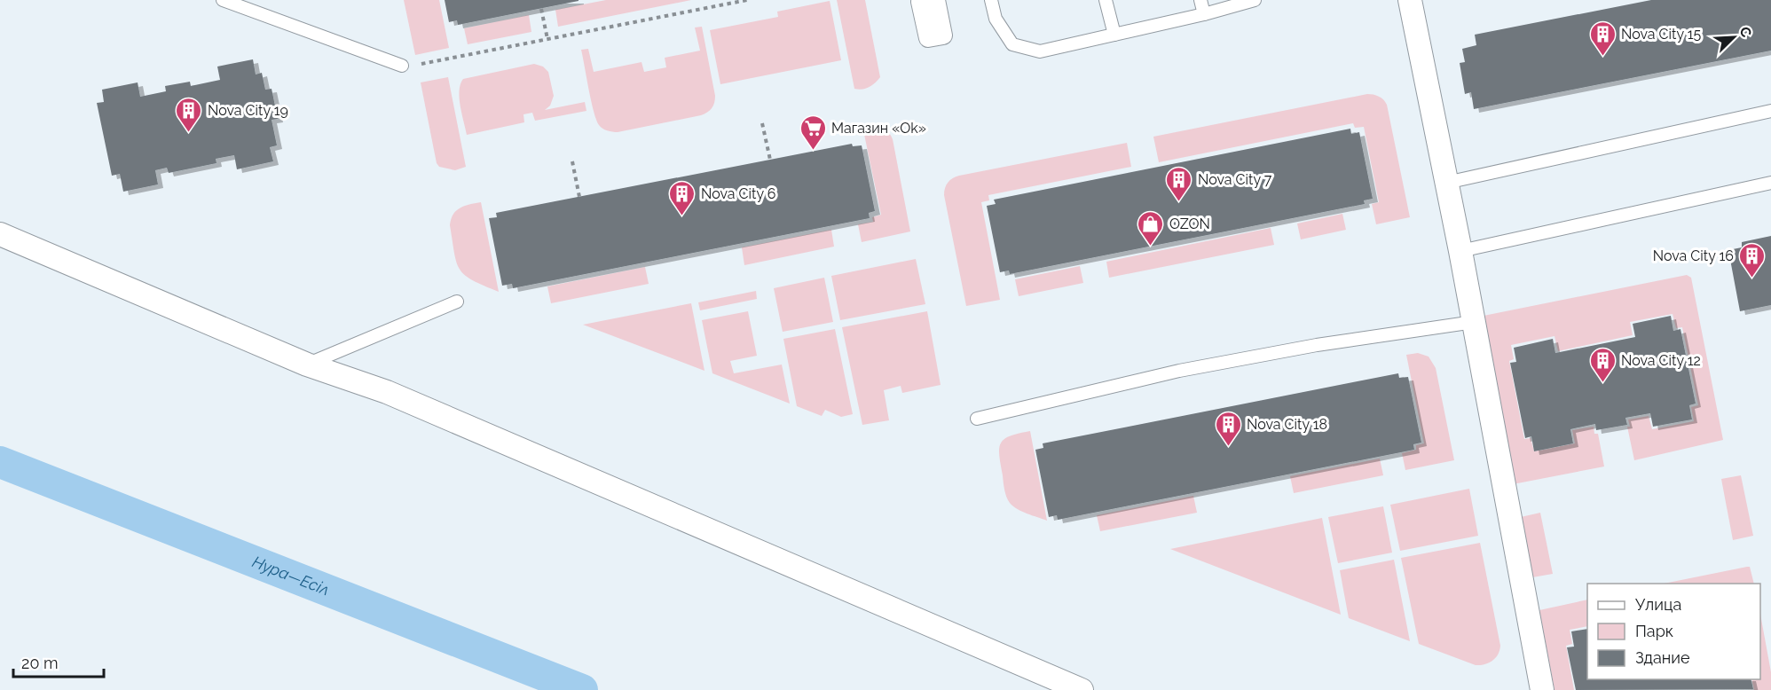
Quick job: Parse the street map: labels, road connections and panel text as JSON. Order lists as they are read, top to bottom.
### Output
{
  "water": ["Нура—Есіл"],
  "places": {
    "building": [
      "Nova City 15",
      "Nova City 19",
      "Nova City 7",
      "Nova City 6",
      "Nova City 16",
      "Nova City 12",
      "Nova City 18"
    ],
    "supermarket": ["Магазин «Ok»"],
    "shop": ["OZON"]
  },
  "legend": ["Улица", "Парк", "Здание"],
  "scale_bar": "20 m",
  "north": "top right"
}
